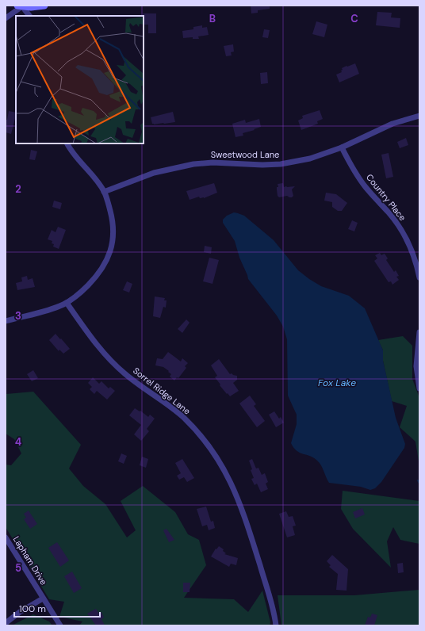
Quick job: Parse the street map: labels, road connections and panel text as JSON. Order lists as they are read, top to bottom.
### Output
{
  "streets": {
    "street": [
      "Sweetwood Lane",
      "Country Place",
      "Sorrel Ridge Lane",
      "Lapham Drive"
    ]
  },
  "crossings": [
    ["Sweetwood Lane", "Country Place"]
  ],
  "water": ["Fox Lake"],
  "scale_bar": "100 m",
  "grid": {
    "columns": ["B", "C"],
    "rows": [
      "2",
      "3",
      "4",
      "5"
    ]
  }
}
